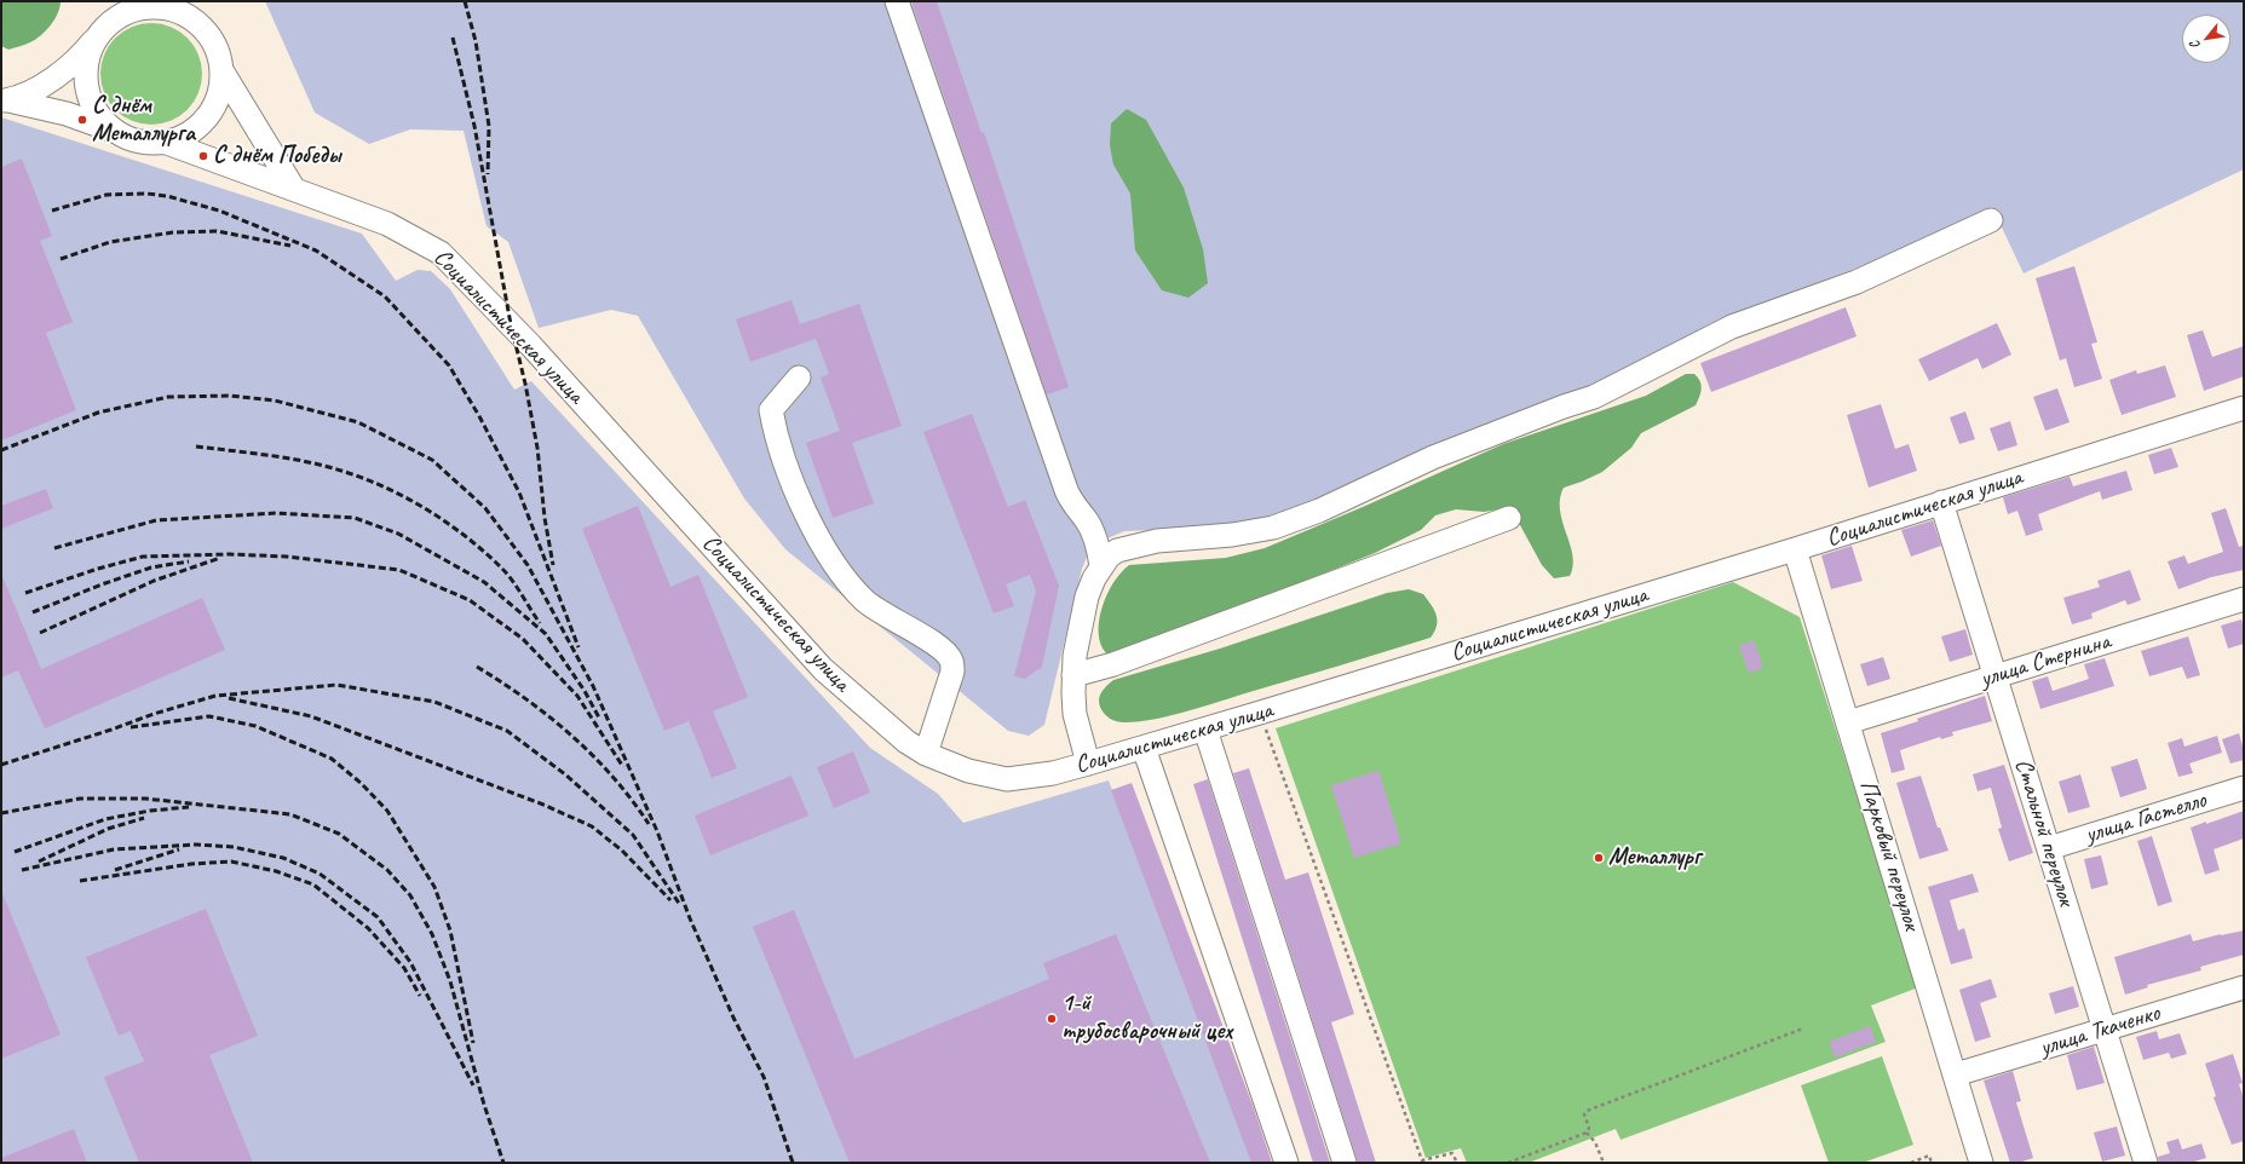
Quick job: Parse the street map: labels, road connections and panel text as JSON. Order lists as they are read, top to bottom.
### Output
{
  "streets": {
    "street": [
      "Социалистическая улица",
      "улица Стернина",
      "улица Гастелло",
      "Стальной переулок",
      "Парковый переулок",
      "улица Ткаченко"
    ]
  },
  "crossings": [
    ["Социалистическая улица", "Стальной переулок"],
    ["Социалистическая улица", "Парковый переулок"],
    ["улица Стернина", "Стальной переулок"],
    ["улица Стернина", "Парковый переулок"],
    ["улица Гастелло", "Стальной переулок"],
    ["Стальной переулок", "улица Ткаченко"],
    ["Парковый переулок", "улица Ткаченко"]
  ],
  "places": [
    "С днём Металлурга",
    "С днём Победы",
    "Металлург",
    "1-й трубосварочный цех"
  ],
  "north": "bottom left"
}
